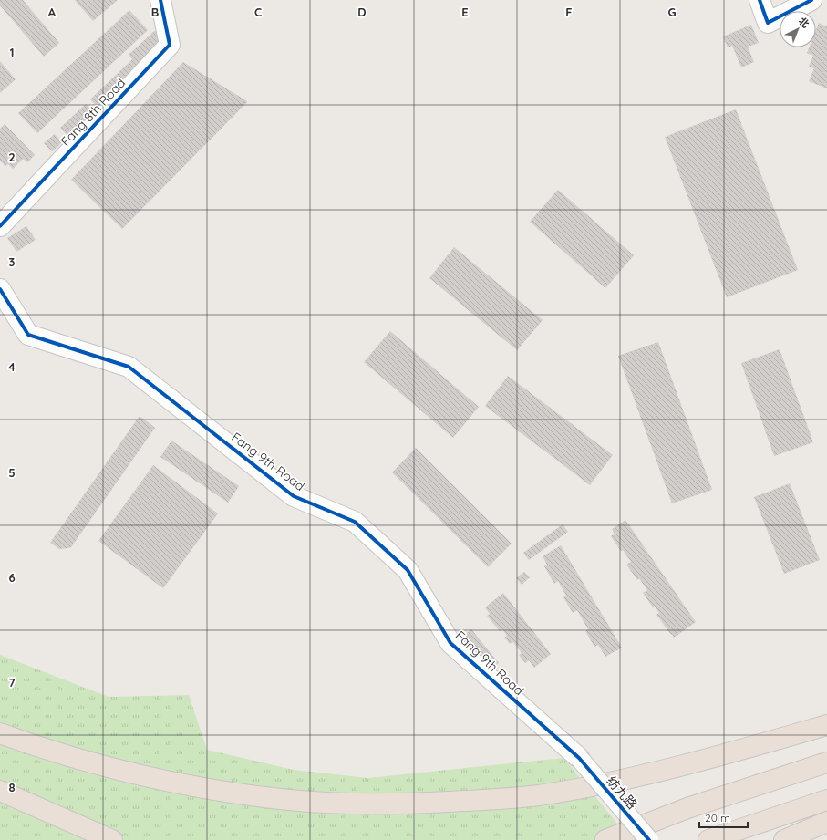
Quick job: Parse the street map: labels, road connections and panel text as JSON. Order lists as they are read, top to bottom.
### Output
{
  "streets": {
    "street": ["Fang 8th Road", "Fang 9th Road", "纺九路"]
  },
  "crossings": [
    ["Fang 9th Road", "纺九路"]
  ],
  "scale_bar": "20 m",
  "north": "top right",
  "grid": {
    "columns": [
      "A",
      "B",
      "C",
      "D",
      "E",
      "F",
      "G"
    ],
    "rows": [
      "1",
      "2",
      "3",
      "4",
      "5",
      "6",
      "7",
      "8"
    ]
  }
}
